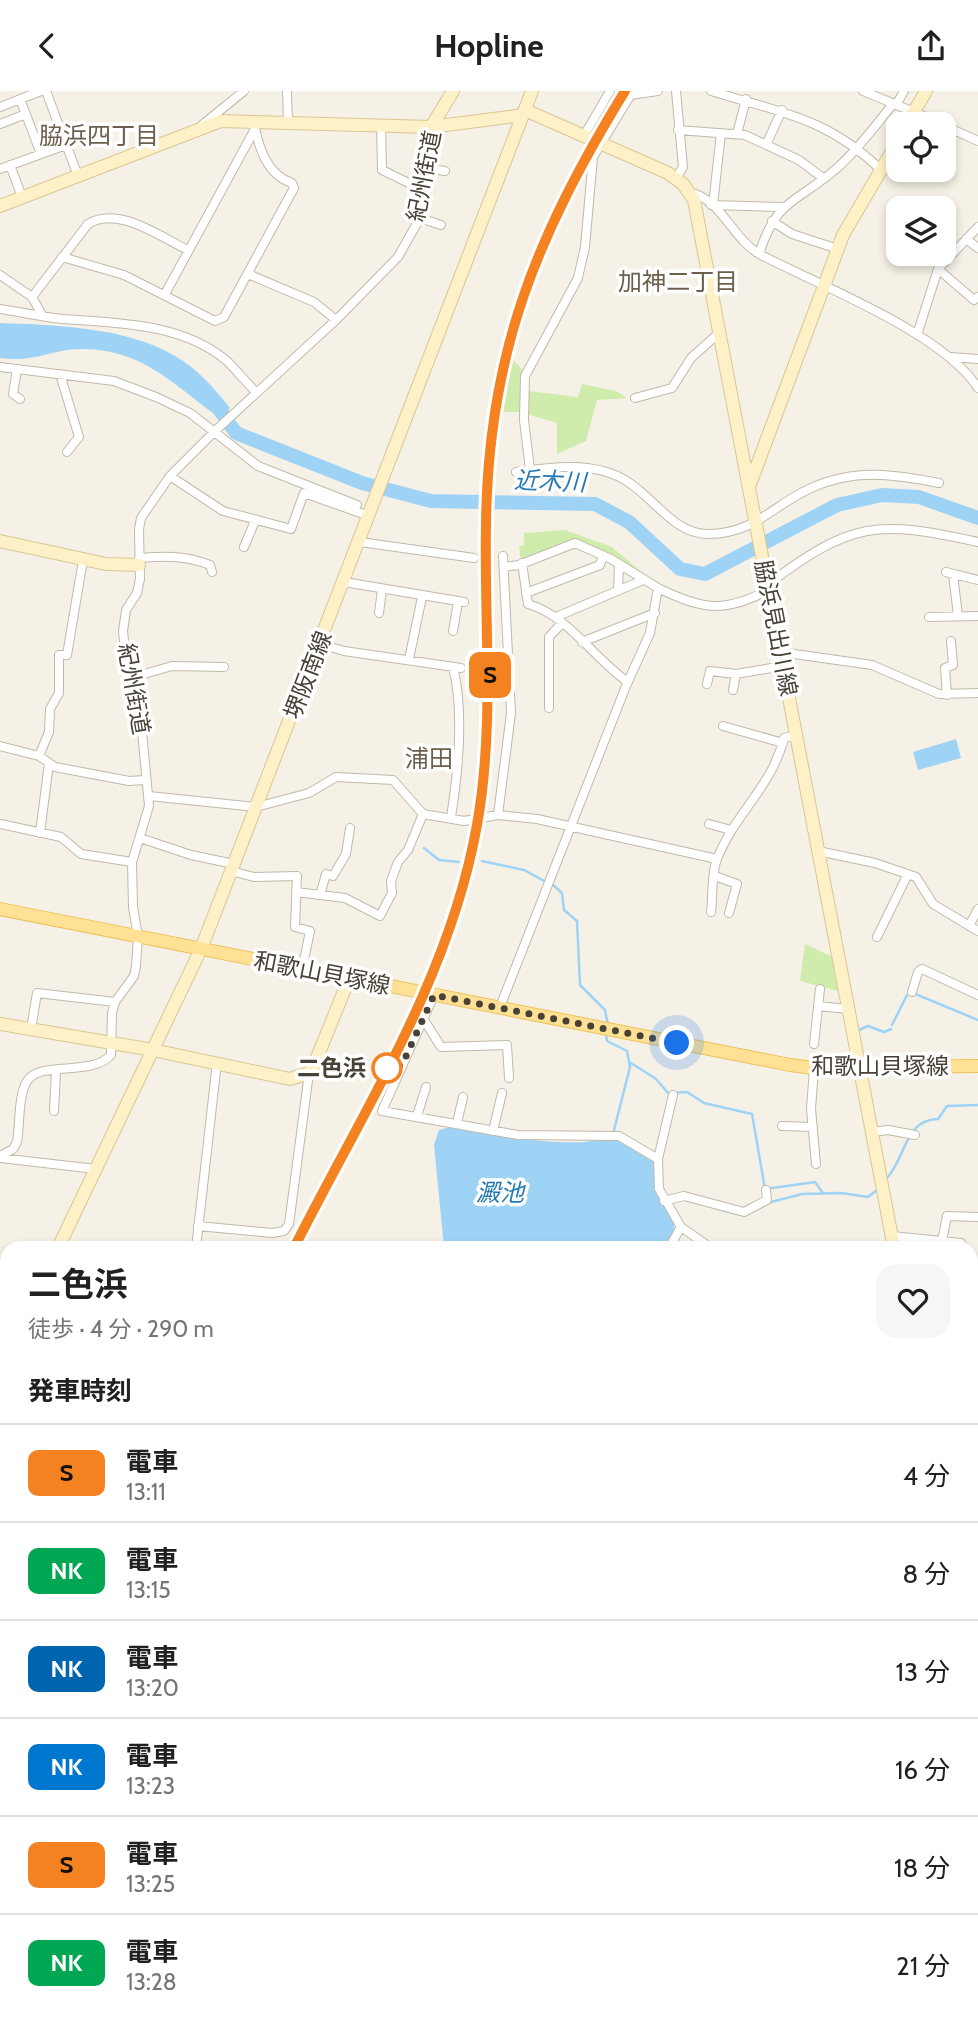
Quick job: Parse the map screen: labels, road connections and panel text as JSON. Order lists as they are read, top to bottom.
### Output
{
  "streets": {
    "main road": ["和歌山貝塚線"],
    "street": ["紀州街道", "脇浜見出川線", "堺阪南線"]
  },
  "crossings": [
    ["紀州街道", "和歌山貝塚線"],
    ["脇浜見出川線", "和歌山貝塚線"],
    ["堺阪南線", "和歌山貝塚線"]
  ],
  "districts": ["脇浜四丁目", "加神二丁目", "浦田"],
  "water": ["近木川", "澱池"],
  "places": ["二色浜"],
  "page": {
    "header": "Hopline",
    "on_map": "S",
    "heading": [
      ["二色浜", "徒歩 · 4 分 · 290 m"],
      "発車時刻"
    ],
    "list": [
      {
        "mark": "S",
        "name": "電車",
        "note": "13:11",
        "value": "4 分"
      },
      {
        "mark": "NK",
        "name": "電車",
        "note": "13:15",
        "value": "8 分"
      },
      {
        "mark": "NK",
        "name": "電車",
        "note": "13:20",
        "value": "13 分"
      },
      {
        "mark": "NK",
        "name": "電車",
        "note": "13:23",
        "value": "16 分"
      },
      {
        "mark": "S",
        "name": "電車",
        "note": "13:25",
        "value": "18 分"
      },
      {
        "mark": "NK",
        "name": "電車",
        "note": "13:28",
        "value": "21 分"
      }
    ]
  }
}
